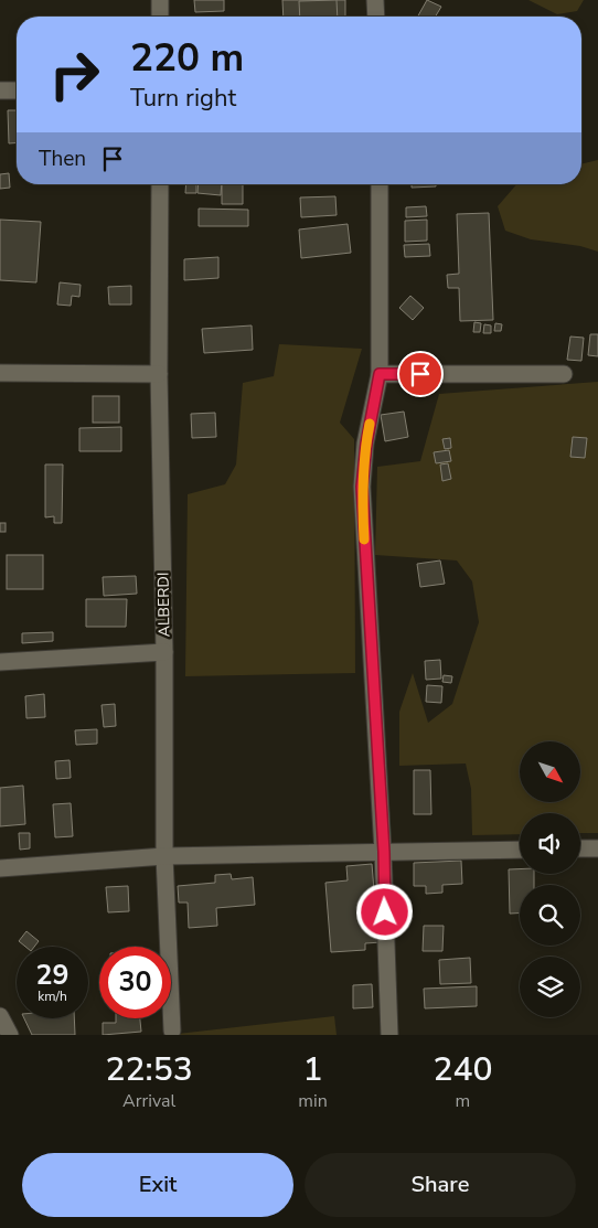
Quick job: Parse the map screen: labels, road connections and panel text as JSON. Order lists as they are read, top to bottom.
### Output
{
  "streets": {
    "street": ["ALBERDI"]
  },
  "north": "bottom right",
  "page": {
    "turn": ["220 m", "Turn right"],
    "then": "Then",
    "speed": "29 km/h",
    "limit": "30",
    "eta": [
      "22:53",
      "Arrival",
      "1",
      "min",
      "240",
      "m"
    ],
    "buttons": ["Exit", "Share"]
  }
}
